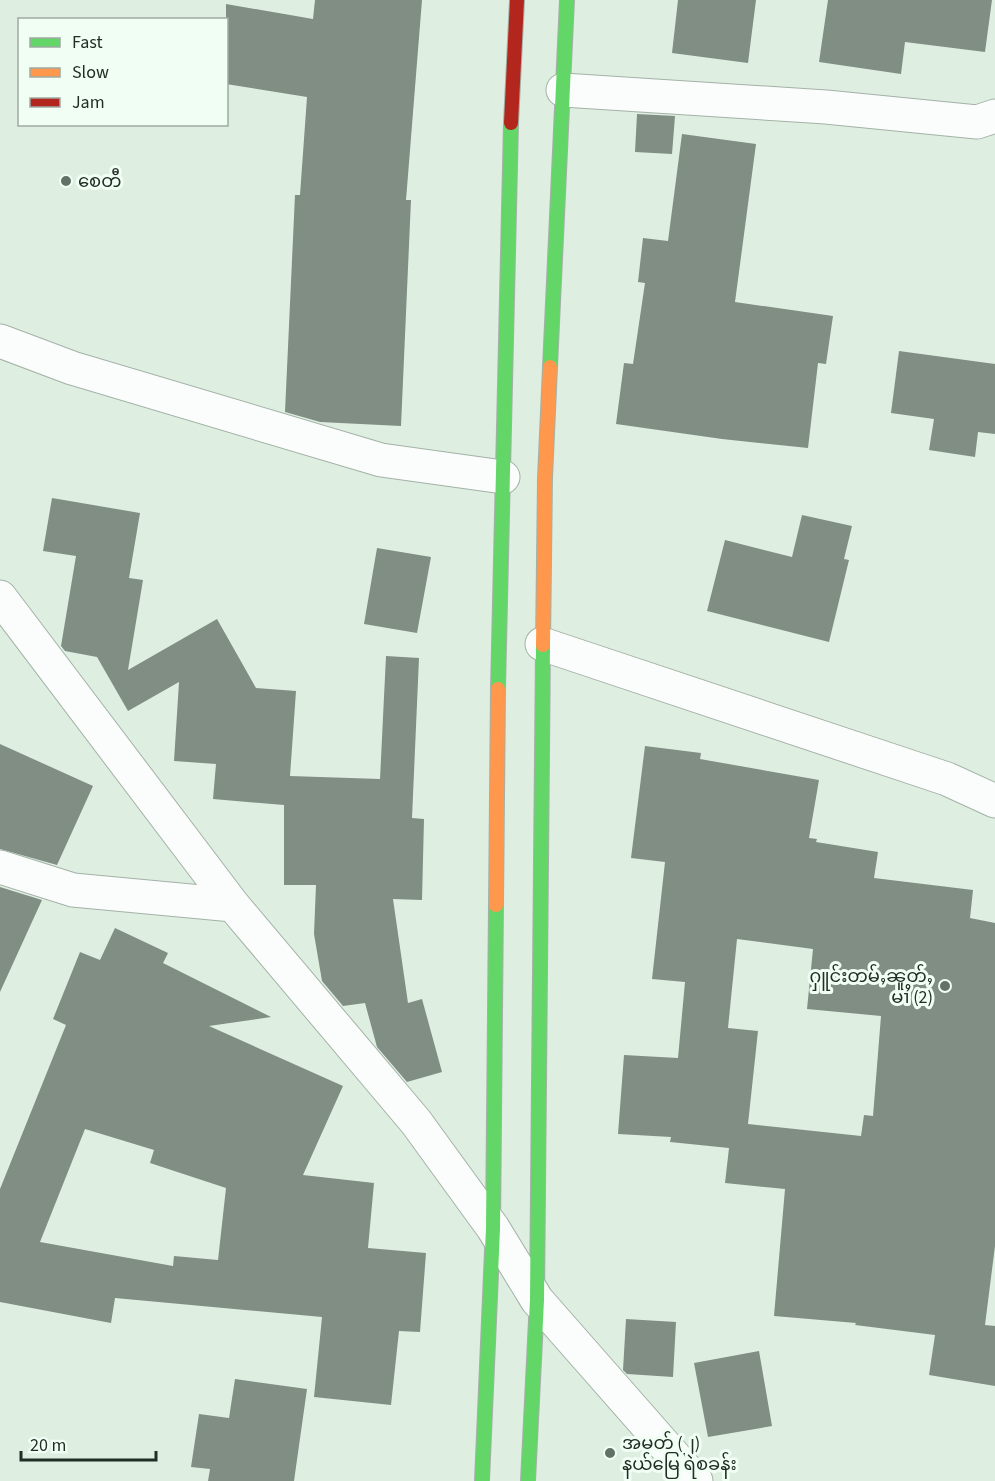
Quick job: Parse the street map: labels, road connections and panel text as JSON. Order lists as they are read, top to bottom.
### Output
{
  "places": ["စေတီ", "ႁူင်းတမ်ႇၼူတ်ႇ မၢႆ (2)", "အမှတ် (၂) နယ်မြေ ရဲစခန်း"],
  "legend": ["Fast", "Slow", "Jam"],
  "scale_bar": "20 m"
}
